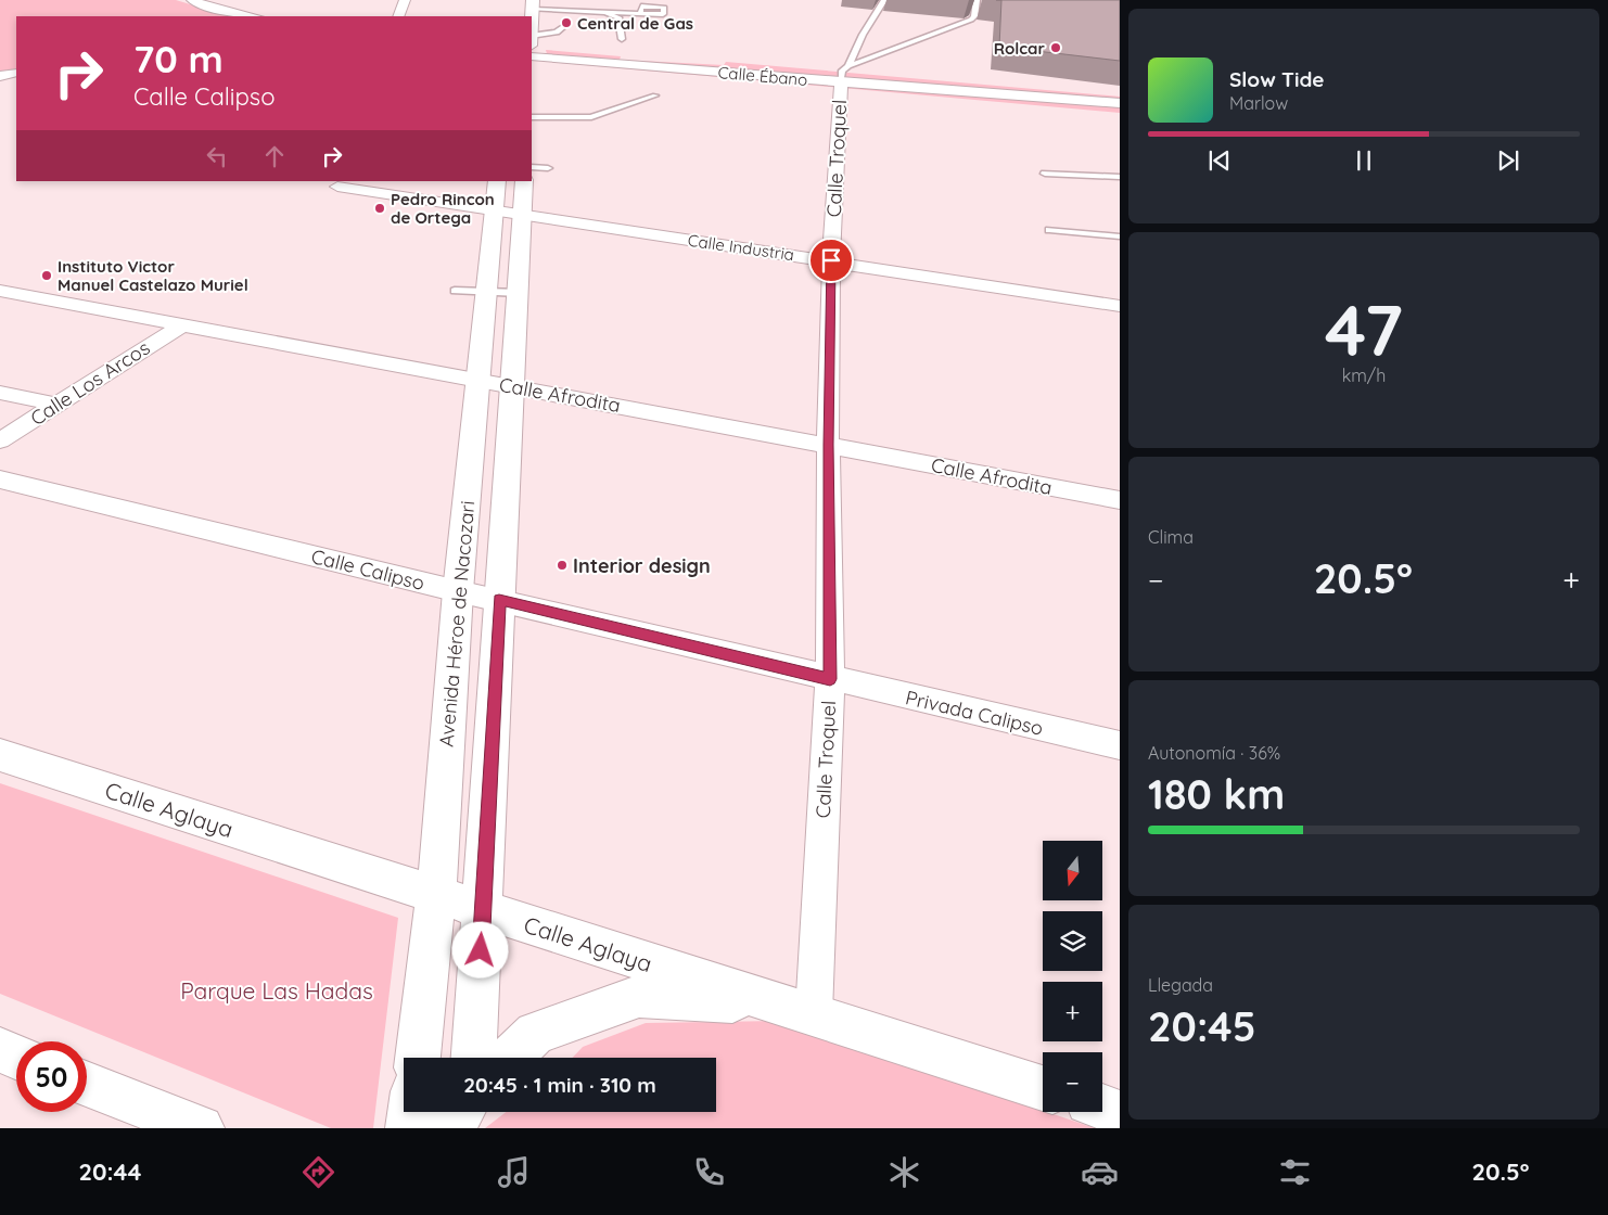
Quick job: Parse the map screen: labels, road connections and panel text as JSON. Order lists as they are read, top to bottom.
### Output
{
  "streets": {
    "main road": ["Avenida Héroe de Nacozari", "Calle Aglaya"],
    "street": [
      "Calle Ébano",
      "Calle Troquel",
      "Calle Industria",
      "Calle Los Arcos",
      "Calle Afrodita",
      "Calle Calipso",
      "Privada Calipso"
    ]
  },
  "crossings": [
    ["Calle Ébano", "Calle Troquel"],
    ["Calle Troquel", "Calle Industria"],
    ["Calle Troquel", "Calle Afrodita"],
    ["Calle Troquel", "Calle Calipso"],
    ["Calle Troquel", "Privada Calipso"],
    ["Calle Troquel", "Calle Aglaya"],
    ["Calle Industria", "Avenida Héroe de Nacozari"],
    ["Calle Los Arcos", "Calle Afrodita"],
    ["Calle Afrodita", "Avenida Héroe de Nacozari"],
    ["Calle Calipso", "Avenida Héroe de Nacozari"],
    ["Calle Calipso", "Privada Calipso"],
    ["Avenida Héroe de Nacozari", "Calle Aglaya"]
  ],
  "parks": ["Parque Las Hadas"],
  "places": [
    "Central de Gas",
    "Rolcar",
    "Pedro Rincon de Ortega",
    "Instituto Victor Manuel Castelazo Muriel",
    "Interior design"
  ],
  "north": "bottom",
  "page": {
    "turn": ["70 m", "Calle Calipso"],
    "song": ["Slow Tide", "Marlow"],
    "tile": [
      ["47", "km/h"],
      "Clima",
      ["Autonomía · 36%", "180 km"],
      ["Llegada", "20:45"]
    ],
    "heat": ["−", "20.5°", "+"],
    "map_buttons": ["+", "−"],
    "limit": "50",
    "trip": "20:45 · 1 min · 310 m",
    "tabs": ["20:44", "20.5°"]
  }
}
